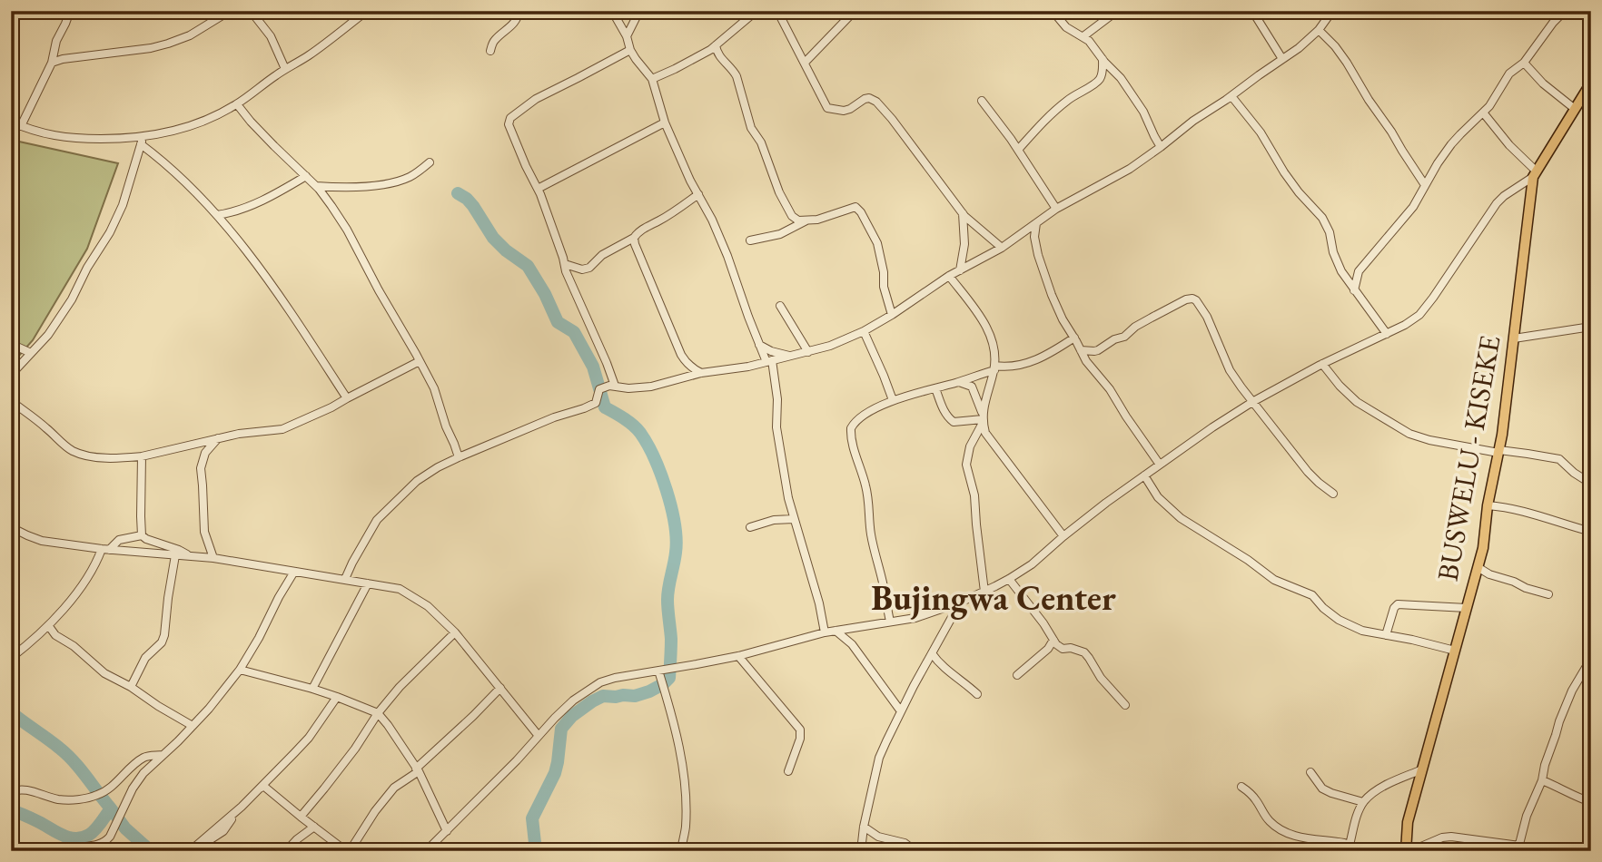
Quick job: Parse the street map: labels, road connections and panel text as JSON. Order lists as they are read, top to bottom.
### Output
{
  "streets": {
    "main road": ["BUSWELU - KISEKE"]
  },
  "districts": ["Bujingwa Center"]
}
